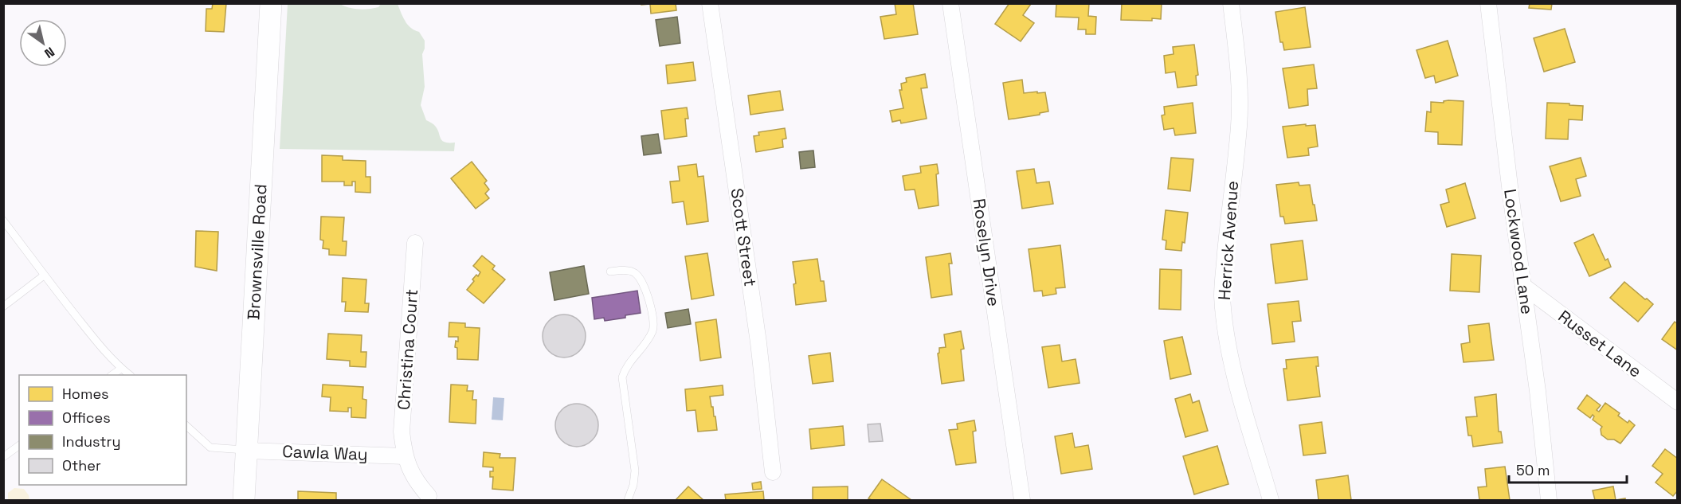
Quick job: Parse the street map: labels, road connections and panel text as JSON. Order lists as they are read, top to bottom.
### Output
{
  "streets": {
    "street": [
      "Scott Street",
      "Herrick Avenue",
      "Brownsville Road",
      "Lockwood Lane",
      "Roselyn Drive",
      "Russet Lane",
      "Christina Court",
      "Cawla Way"
    ]
  },
  "crossings": [
    ["Brownsville Road", "Cawla Way"],
    ["Lockwood Lane", "Russet Lane"],
    ["Christina Court", "Cawla Way"]
  ],
  "legend": [
    "Homes",
    "Offices",
    "Industry",
    "Other"
  ],
  "scale_bar": "50 m",
  "north": "bottom right"
}
